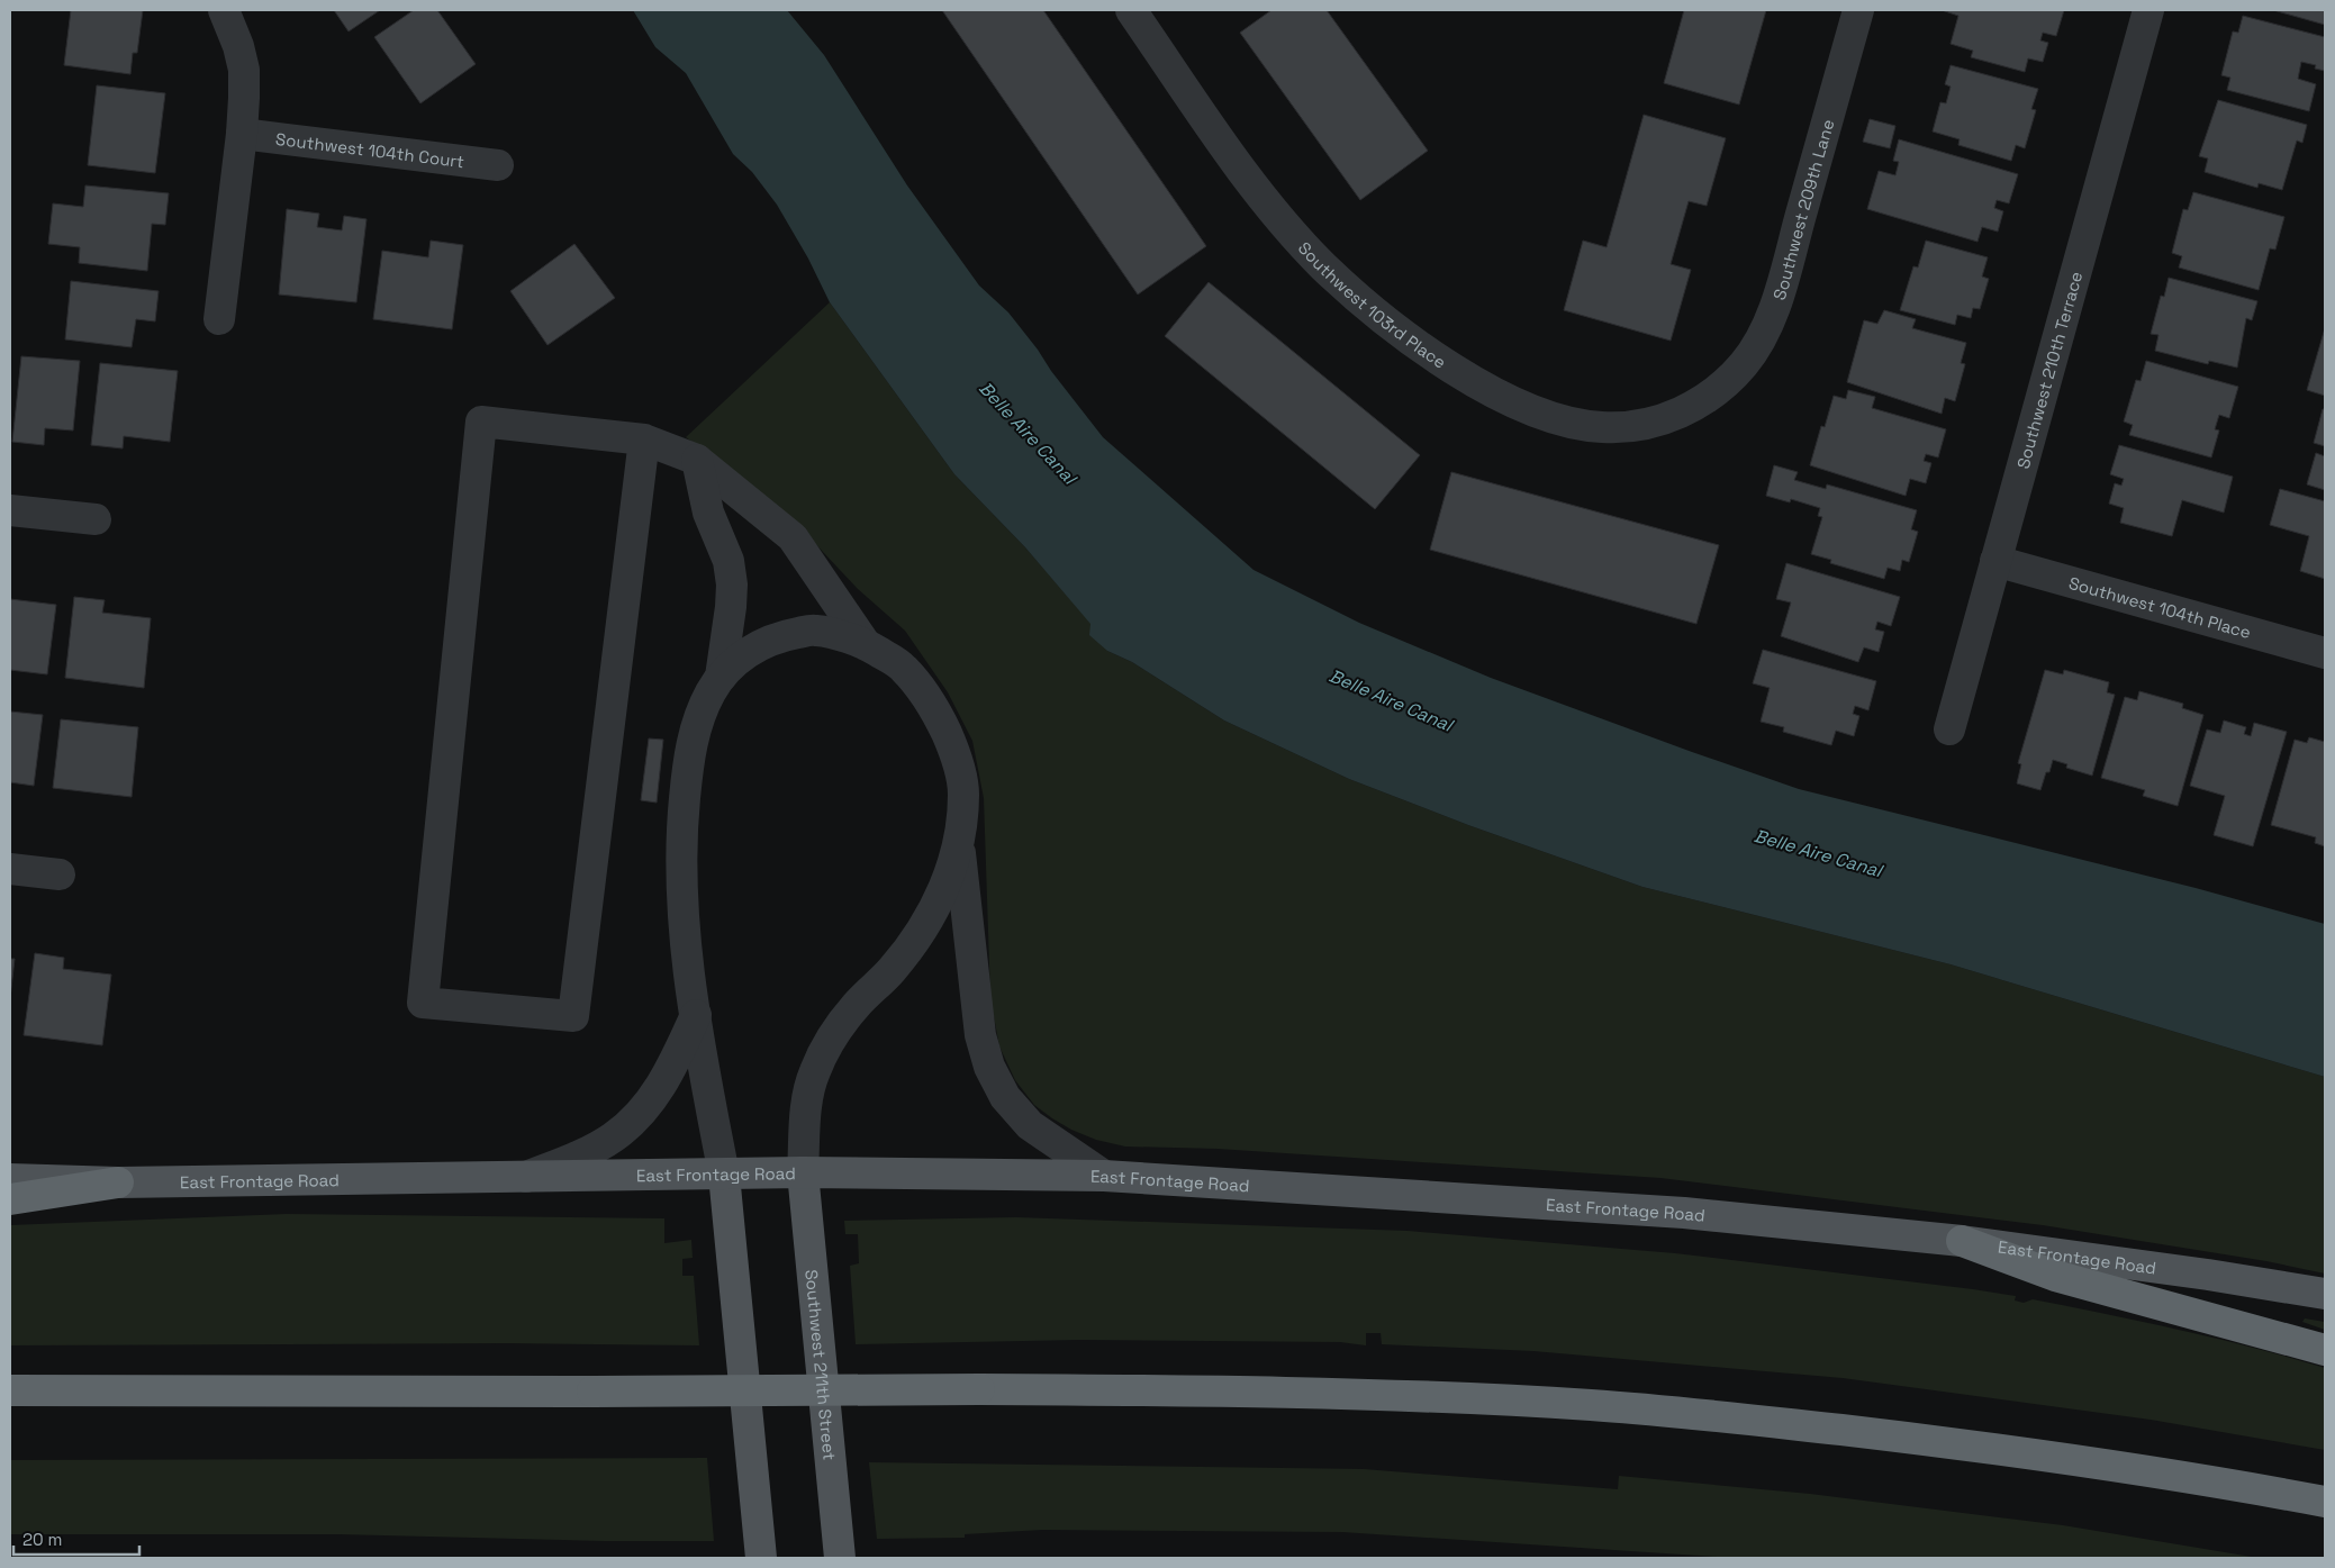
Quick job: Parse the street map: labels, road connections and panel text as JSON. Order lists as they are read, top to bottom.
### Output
{
  "streets": {
    "main road": ["East Frontage Road", "Southwest 211th Street"],
    "street": [
      "Southwest 104th Court",
      "Southwest 209th Lane",
      "Southwest 103rd Place",
      "Southwest 210th Terrace",
      "Southwest 104th Place"
    ]
  },
  "crossings": [
    ["Southwest 209th Lane", "Southwest 103rd Place"],
    ["Southwest 210th Terrace", "Southwest 104th Place"],
    ["East Frontage Road", "Southwest 211th Street"]
  ],
  "water": ["Belle Aire Canal"],
  "scale_bar": "20 m"
}
